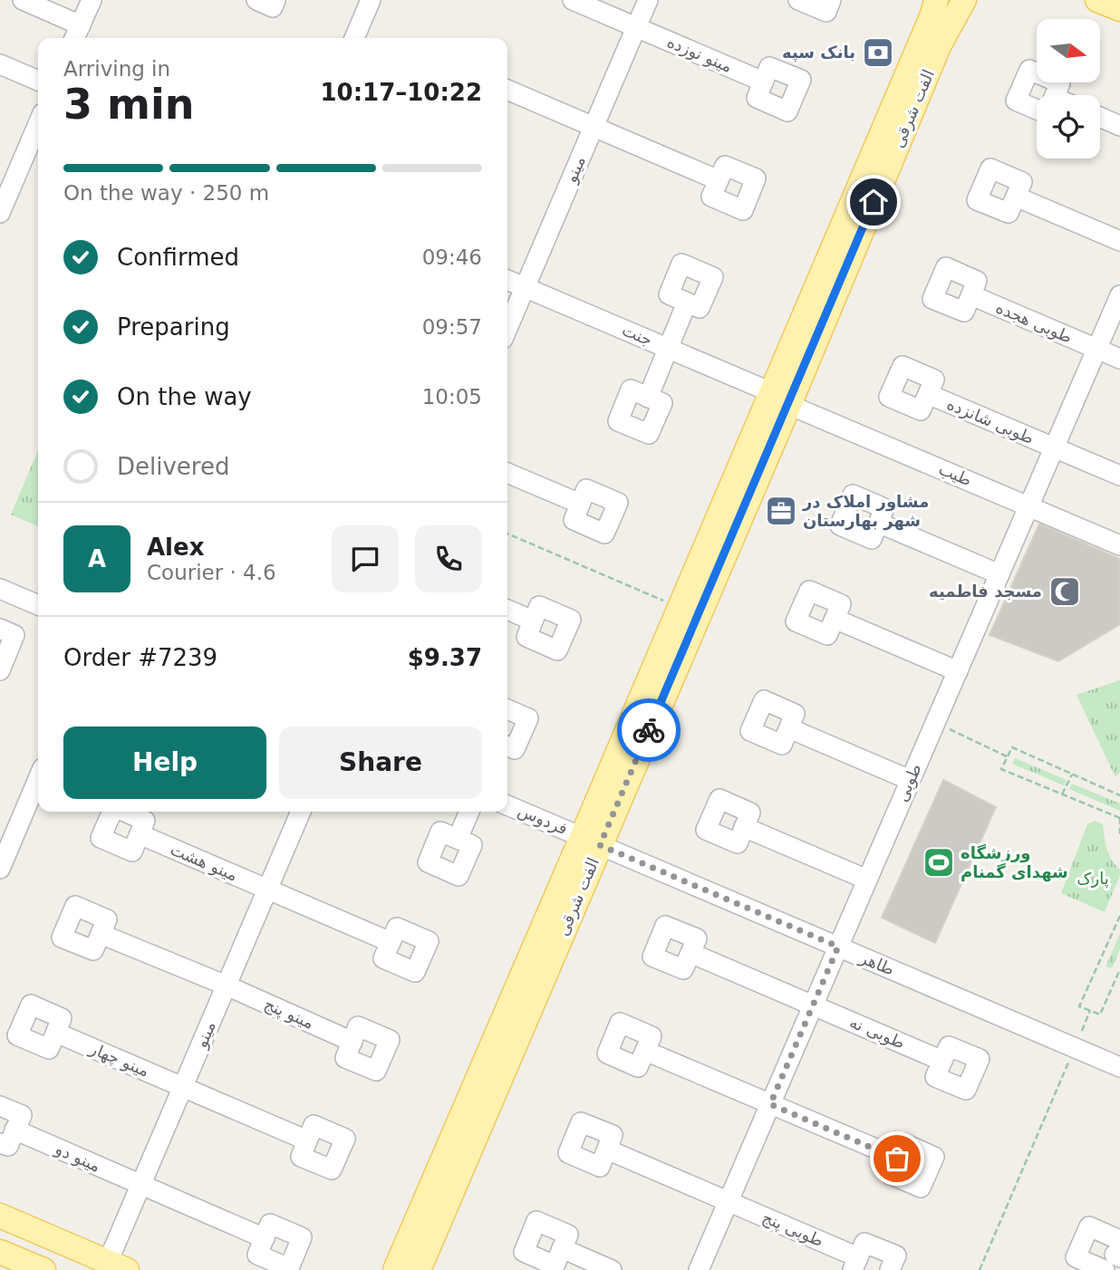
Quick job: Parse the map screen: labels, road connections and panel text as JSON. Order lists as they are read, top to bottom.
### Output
{
  "streets": {
    "main road": ["الفت شرقی"],
    "street": [
      "مینو نوزده",
      "مینو",
      "طوبی هجده",
      "جنت",
      "طوبی شانزده",
      "طیب",
      "طوبی",
      "فردوس",
      "مینو هشت",
      "طاهر",
      "مینو پنج",
      "طوبی نه",
      "مینو چهار",
      "مینو دو",
      "طوبی پنج"
    ]
  },
  "crossings": [
    ["مینو نوزده", "مینو"],
    ["الفت شرقی", "جنت"],
    ["الفت شرقی", "طیب"],
    ["الفت شرقی", "فردوس"],
    ["الفت شرقی", "طاهر"],
    ["مینو", "جنت"],
    ["مینو", "مینو هشت"],
    ["مینو", "مینو پنج"],
    ["مینو", "مینو چهار"],
    ["مینو", "مینو دو"],
    ["طوبی هجده", "طوبی"],
    ["جنت", "طیب"],
    ["طوبی شانزده", "طوبی"],
    ["طیب", "طوبی"],
    ["طوبی", "طاهر"],
    ["طوبی", "طوبی نه"],
    ["طوبی", "طوبی پنج"],
    ["فردوس", "طاهر"]
  ],
  "parks": ["پارک"],
  "places": {
    "bank": ["بانک سپه"],
    "office": ["مشاور املاک در شهر بهارستان"],
    "mosque": ["مسجد فاطمیه"],
    "sports": ["ورزشگاه شهدای گمنام"]
  },
  "north": "right",
  "page": {
    "heading": ["3 min", "Arriving in", "10:17–10:22"],
    "panel": [
      "Alex",
      "Courier · 4.6",
      "Order #7239",
      "$9.37"
    ],
    "bar": "On the way · 250 m",
    "list": [
      ["Confirmed", "09:46"],
      ["Preparing", "09:57"],
      ["On the way", "10:05"],
      "Delivered"
    ],
    "round": "A",
    "buttons": ["Help", "Share"]
  }
}
